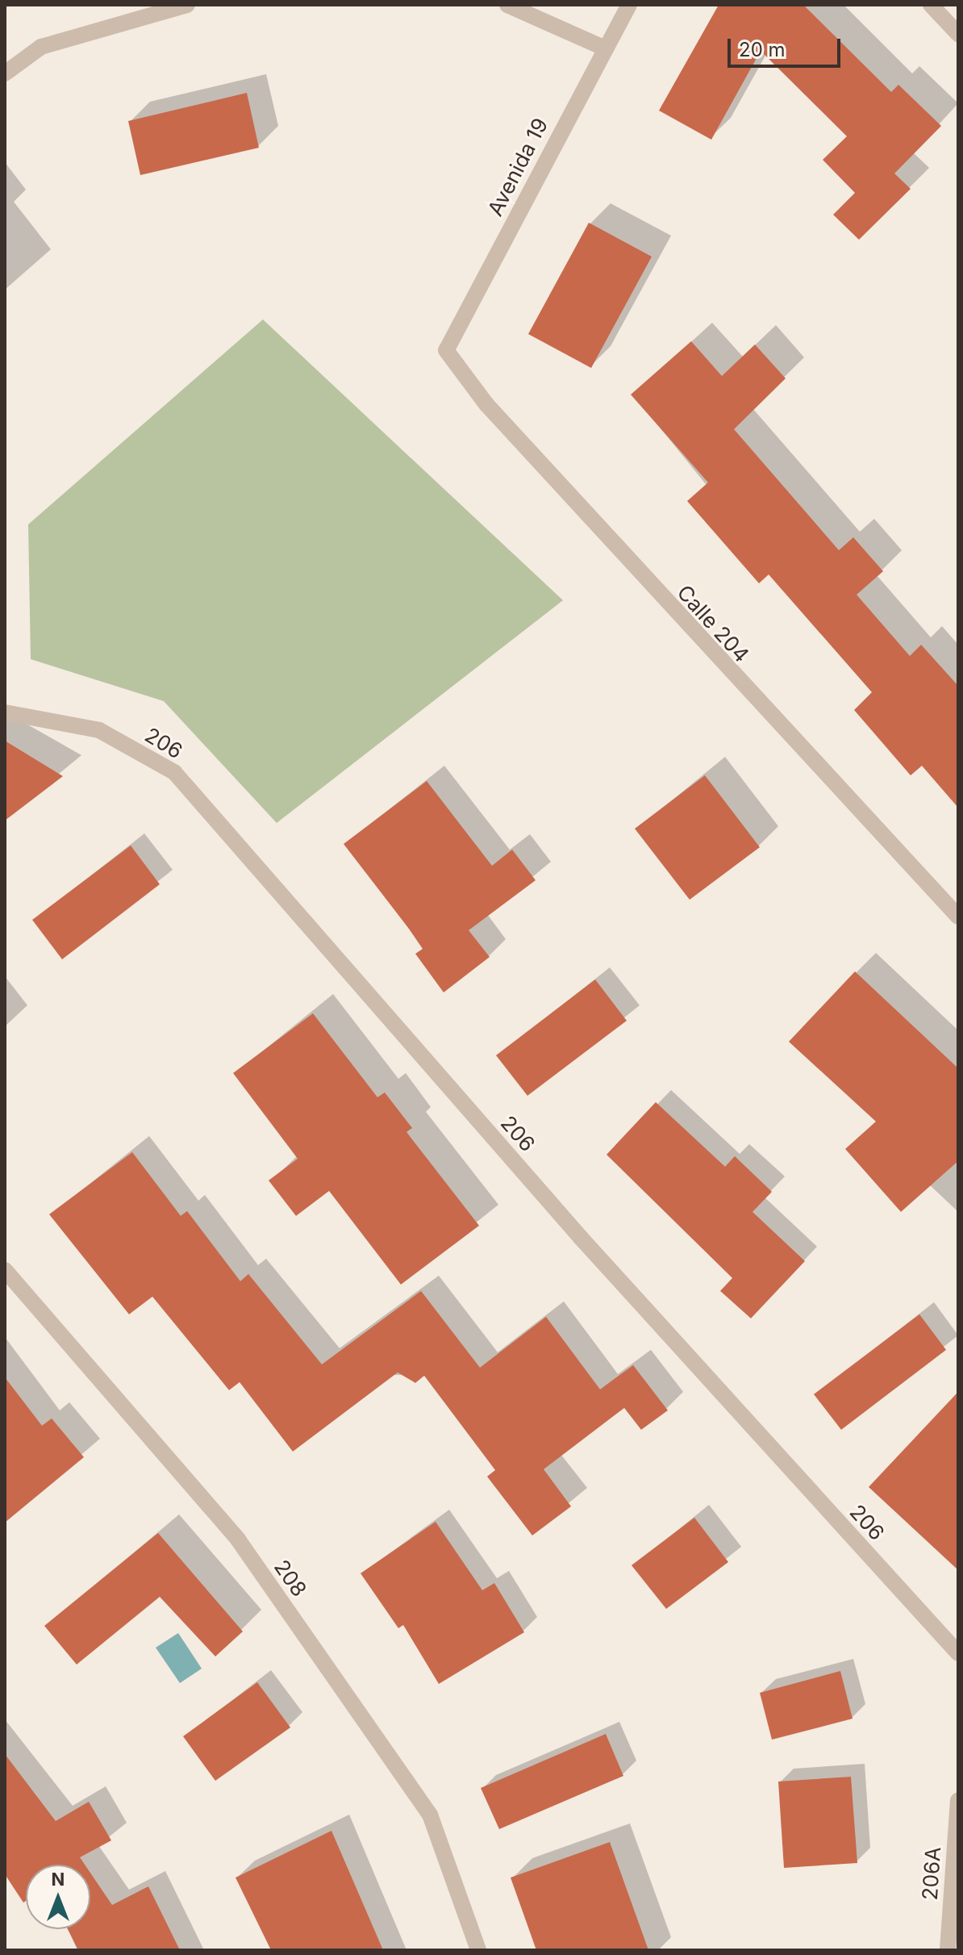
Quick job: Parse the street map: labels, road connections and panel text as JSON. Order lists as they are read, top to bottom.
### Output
{
  "streets": {
    "street": [
      "Avenida 19",
      "Calle 204",
      "206",
      "208",
      "206A"
    ]
  },
  "crossings": [
    ["Avenida 19", "Calle 204"]
  ],
  "scale_bar": "20 m",
  "north": "top"
}
